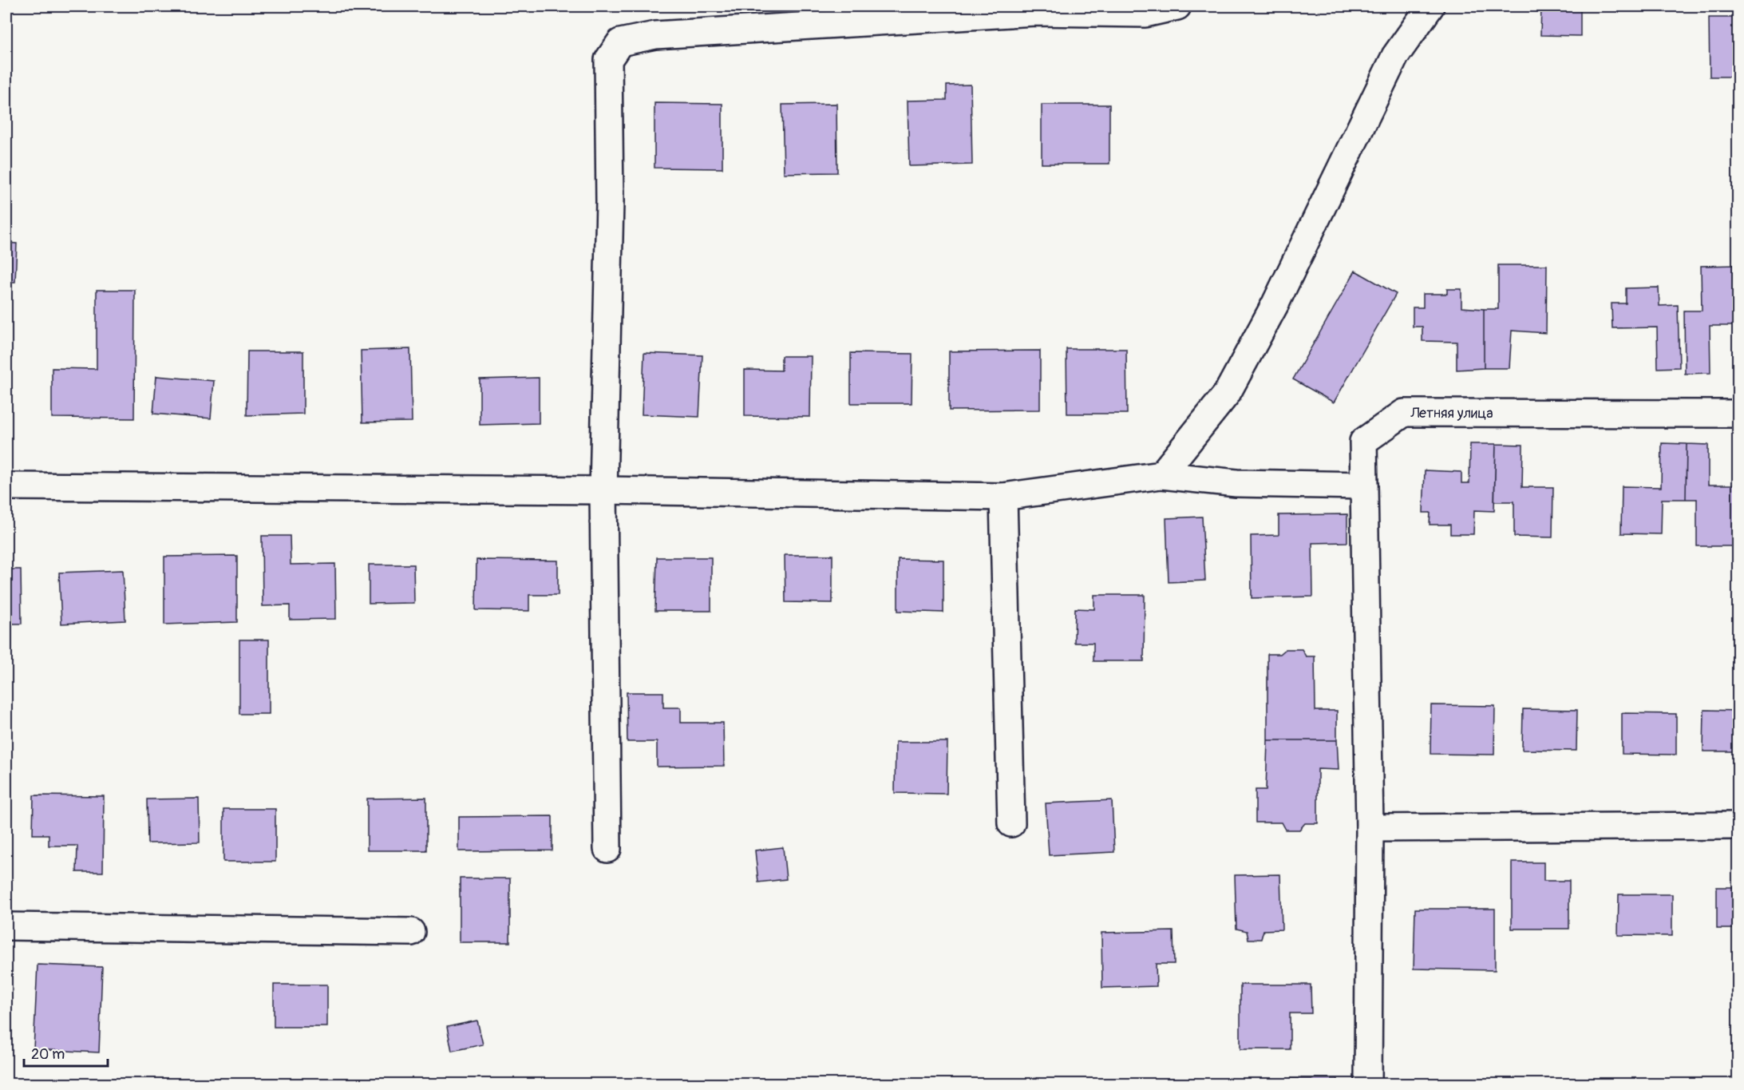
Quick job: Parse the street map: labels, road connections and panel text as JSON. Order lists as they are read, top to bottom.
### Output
{
  "streets": {
    "street": ["Летняя улица"]
  },
  "scale_bar": "20 m"
}
